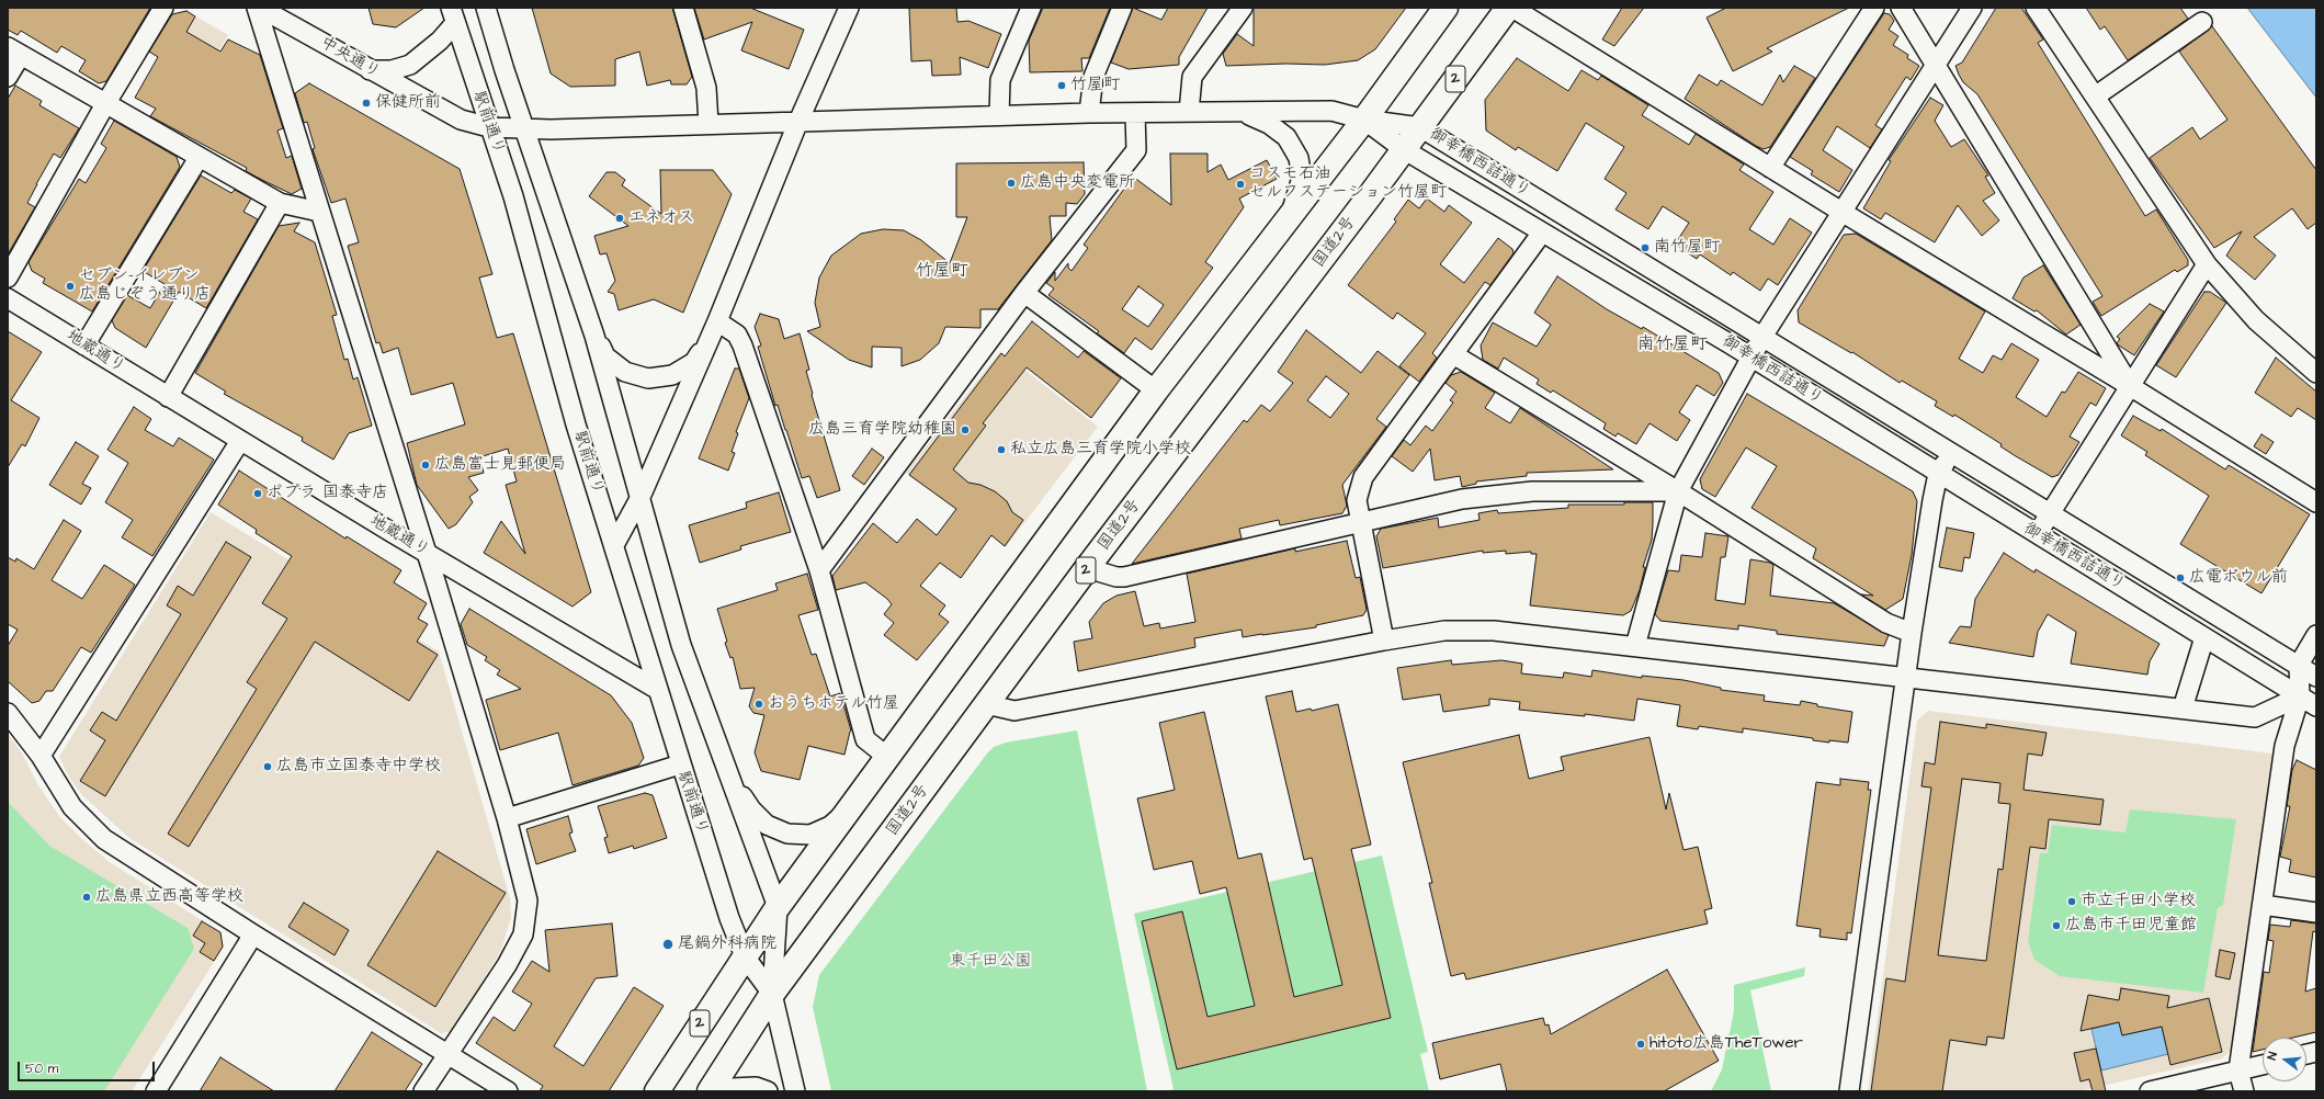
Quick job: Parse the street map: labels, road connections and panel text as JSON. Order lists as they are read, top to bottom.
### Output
{
  "streets": {
    "highway": ["2", "国道2号"],
    "street": [
      "中央通り",
      "駅前通り",
      "御幸橋西詰通り",
      "地蔵通り"
    ]
  },
  "crossings": [
    ["中央通り", "2"],
    ["中央通り", "駅前通り"],
    ["中央通り", "御幸橋西詰通り"],
    ["2", "駅前通り"],
    ["2", "御幸橋西詰通り"],
    ["駅前通り", "国道2号"],
    ["駅前通り", "地蔵通り"],
    ["御幸橋西詰通り", "国道2号"]
  ],
  "districts": ["竹屋町", "南竹屋町"],
  "parks": ["東千田公園"],
  "places": [
    "竹屋町",
    "保健所前",
    "広島中央変電所",
    "コスモ石油 セルフステーション竹屋町",
    "エネオス",
    "南竹屋町",
    "セブン-イレブン 広島じぞう通り店",
    "広島三育学院幼稚園",
    "私立広島三育学院小学校",
    "広島富士見郵便局",
    "ポプラ 国泰寺店",
    "広電ボウル前",
    "おうちホテル竹屋",
    "広島市立国泰寺中学校",
    "広島県立西高等学校",
    "市立千田小学校",
    "広島市千田児童館",
    "尾鍋外科病院",
    "hitoto広島TheTower"
  ],
  "scale_bar": "50 m",
  "north": "left"
}
